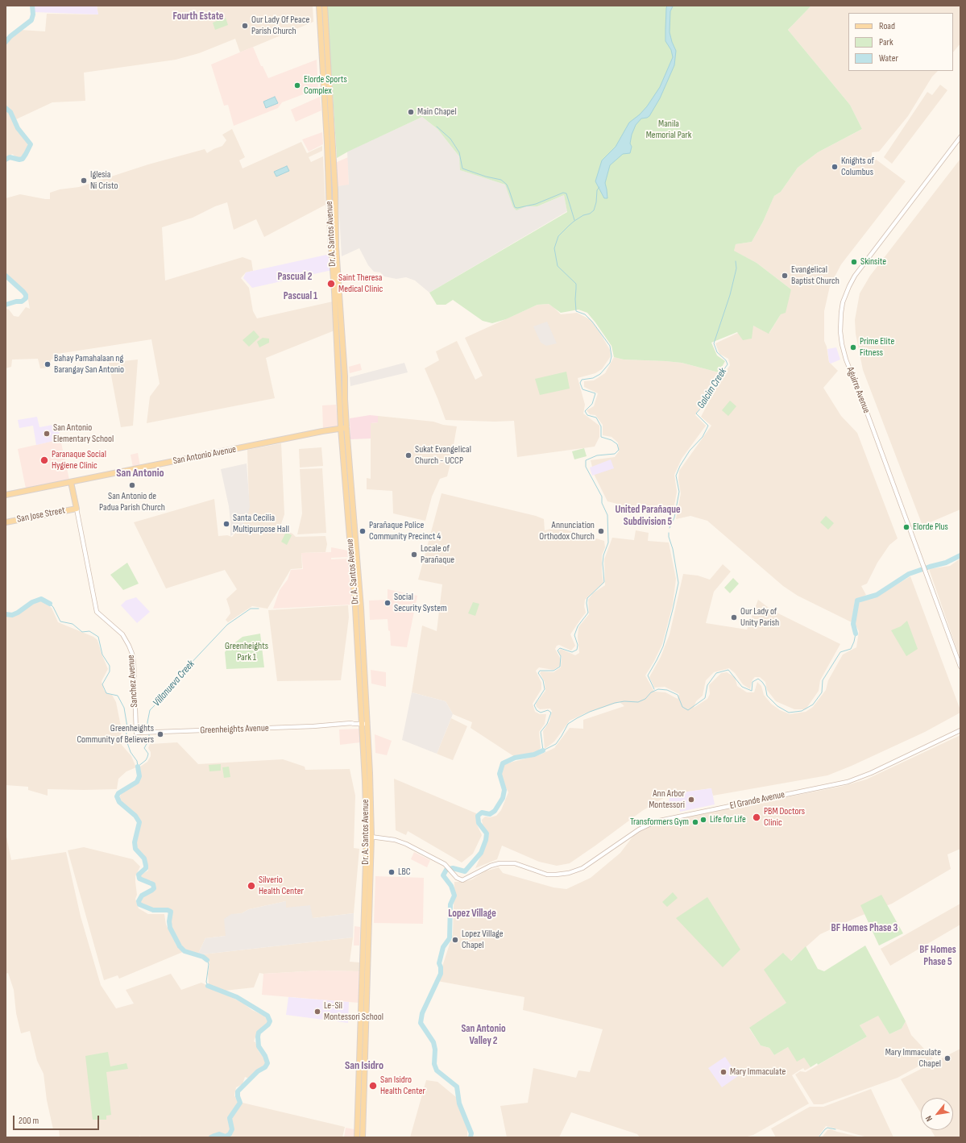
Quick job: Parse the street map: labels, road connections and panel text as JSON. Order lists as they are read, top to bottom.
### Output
{
  "streets": {
    "main road": ["Dr. A. Santos Avenue", "San Antonio Avenue", "San Jose Street"],
    "street": [
      "Aguirre Avenue",
      "Sanchez Avenue",
      "Greenheights Avenue",
      "El Grande Avenue"
    ]
  },
  "crossings": [
    ["Dr. A. Santos Avenue", "San Antonio Avenue"],
    ["Dr. A. Santos Avenue", "Greenheights Avenue"],
    ["Dr. A. Santos Avenue", "El Grande Avenue"],
    ["San Jose Street", "Sanchez Avenue"],
    ["Sanchez Avenue", "Greenheights Avenue"]
  ],
  "districts": [
    "Fourth Estate",
    "Pascual 2",
    "Pascual 1",
    "San Antonio",
    "United Parañaque Subdivision 5",
    "Lopez Village",
    "BF Homes Phase 3",
    "BF Homes Phase 5",
    "San Antonio Valley 2",
    "San Isidro"
  ],
  "water": ["Galcim Creek", "Villanueva Creek"],
  "parks": ["Manila Memorial Park", "Greenheights Park 1"],
  "places": [
    "Our Lady Of Peace Parish Church",
    "Elorde Sports Complex",
    "Main Chapel",
    "Knights of Columbus",
    "Iglesia Ni Cristo",
    "Skinsite",
    "Evangelical Baptist Church",
    "Saint Theresa Medical Clinic",
    "Prime Elite Fitness",
    "Bahay Pamahalaan ng Barangay San Antonio",
    "San Antonio Elementary School",
    "Sukat Evangelical Church - UCCP",
    "Paranaque Social Hygiene Clinic",
    "San Antonio de Padua Parish Church",
    "Santa Cecilia Multipurpose Hall",
    "Elorde Plus",
    "Parañaque Police Community Precinct 4",
    "Annunciation Orthodox Church",
    "Locale of Parañaque",
    "Social Security System",
    "Our Lady of Unity Parish",
    "Greenheights Community of Believers",
    "Ann Arbor Montessori",
    "PBM Doctors Clinic",
    "Life for Life",
    "Transformers Gym",
    "LBC",
    "Silverio Health Center",
    "Lopez Village Chapel",
    "Le-Sil Montessori School",
    "Mary Immaculate Chapel",
    "Mary Immaculate",
    "San Isidro Health Center"
  ],
  "legend": ["Road", "Park", "Water"],
  "scale_bar": "200 m",
  "north": "bottom left"
}
